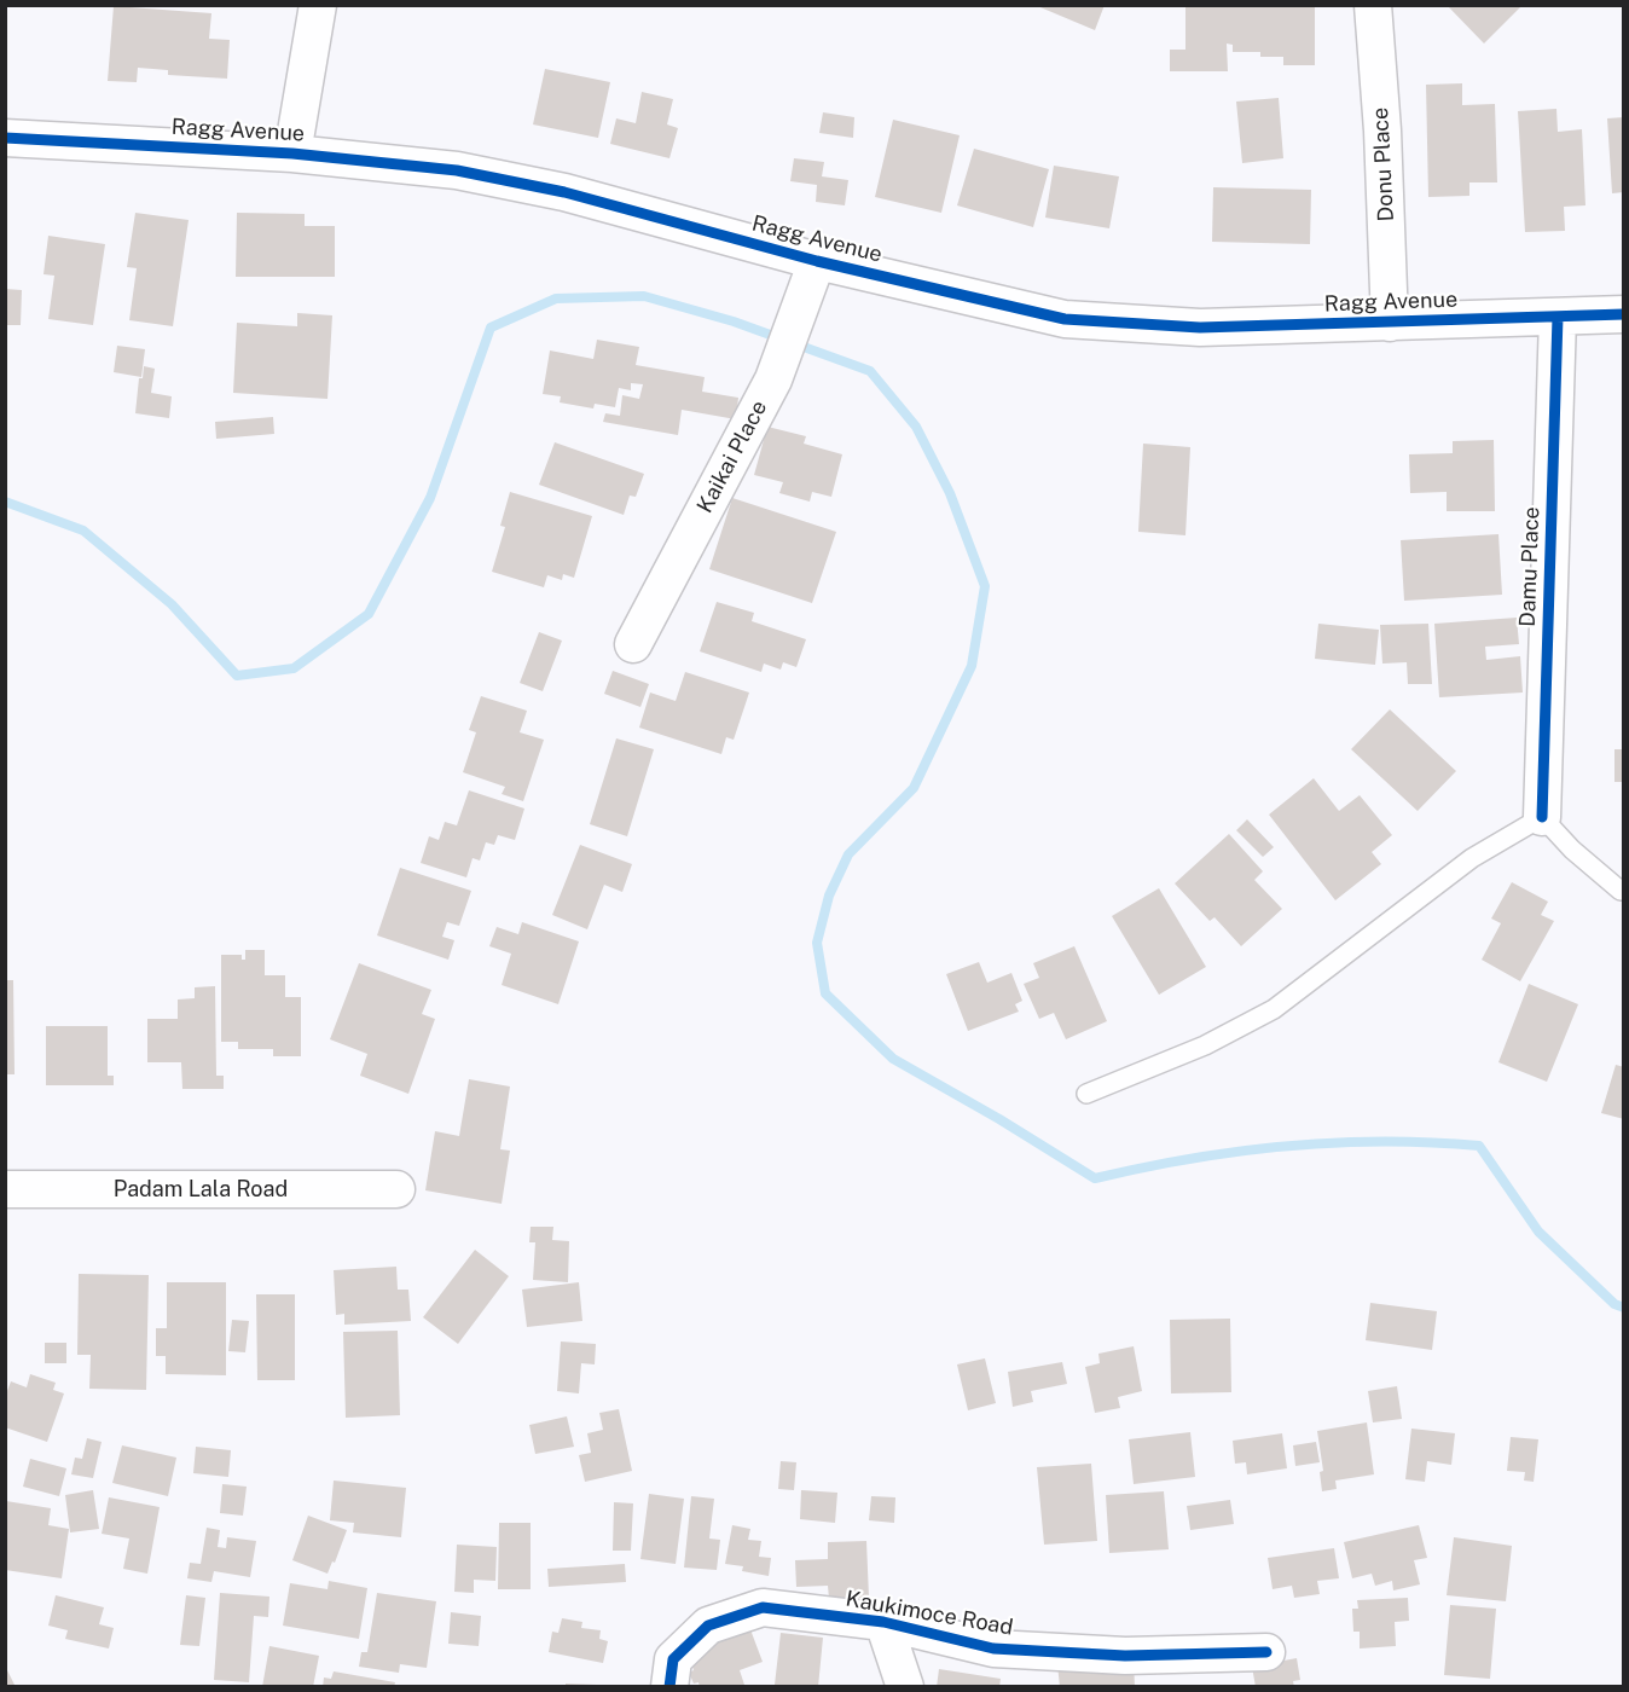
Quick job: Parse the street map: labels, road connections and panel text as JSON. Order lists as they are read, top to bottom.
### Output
{
  "streets": {
    "street": [
      "Ragg Avenue",
      "Donu Place",
      "Kaikai Place",
      "Damu Place",
      "Padam Lala Road",
      "Kaukimoce Road"
    ]
  },
  "crossings": [
    ["Ragg Avenue", "Donu Place"],
    ["Ragg Avenue", "Kaikai Place"],
    ["Ragg Avenue", "Damu Place"]
  ]
}
